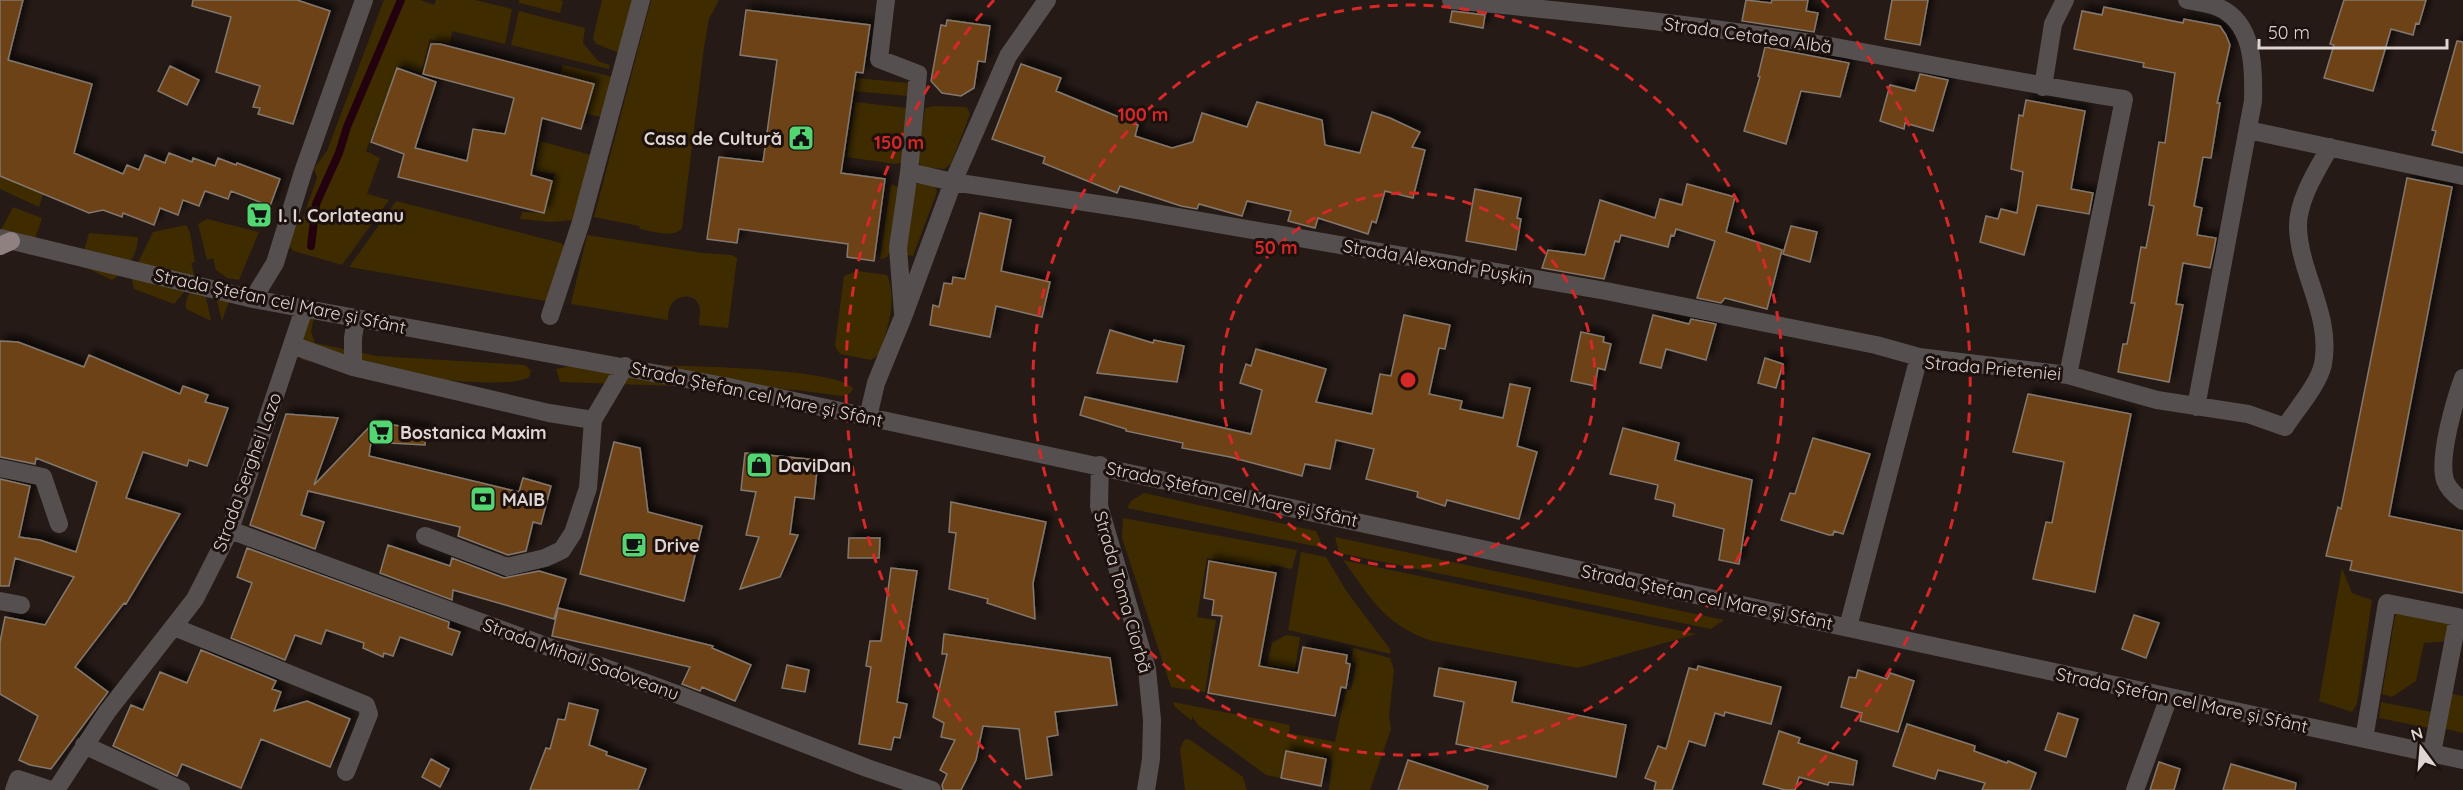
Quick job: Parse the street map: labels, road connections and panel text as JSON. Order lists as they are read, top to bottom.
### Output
{
  "streets": {
    "street": [
      "Strada Cetatea Albă",
      "Strada Alexandr Pușkin",
      "Strada Ștefan cel Mare și Sfânt",
      "Strada Prieteniei",
      "Strada Serghei Lazo",
      "Strada Toma Ciorbă",
      "Strada Mihail Sadoveanu"
    ]
  },
  "crossings": [
    ["Strada Cetatea Albă", "Strada Prieteniei"],
    ["Strada Alexandr Pușkin", "Strada Prieteniei"],
    ["Strada Ștefan cel Mare și Sfânt", "Strada Prieteniei"],
    ["Strada Ștefan cel Mare și Sfânt", "Strada Serghei Lazo"],
    ["Strada Ștefan cel Mare și Sfânt", "Strada Toma Ciorbă"],
    ["Strada Serghei Lazo", "Strada Mihail Sadoveanu"]
  ],
  "places": {
    "public building": ["Casa de Cultură"],
    "supermarket": ["I. I. Corlateanu", "Bostanica Maxim"],
    "shop": ["DaviDan"],
    "bank": ["MAIB"],
    "cafe": ["Drive"]
  },
  "scale_bar": "50 m",
  "north": "top",
  "rings": ["100 m", "150 m", "50 m"]
}
